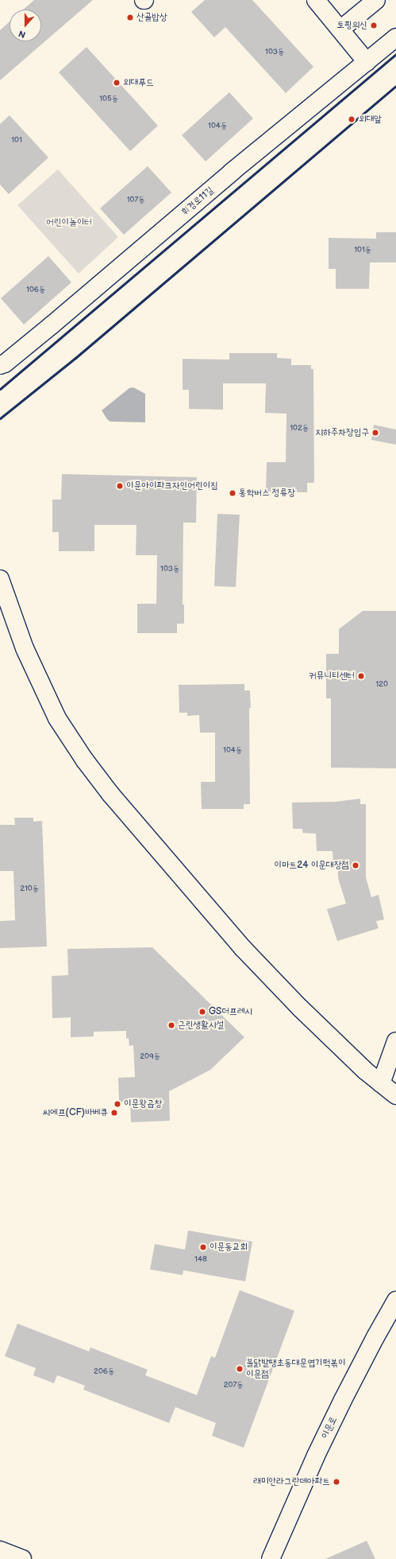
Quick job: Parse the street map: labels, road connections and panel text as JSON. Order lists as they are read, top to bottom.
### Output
{
  "streets": {
    "street": ["휘경로11길", "이문로"]
  },
  "parks": ["어린이놀이터"],
  "places": [
    "산골밥상",
    "토핑의신",
    "외대푸드",
    "외대앞",
    "지하주차장입구",
    "이문아이파크자인어린이집",
    "통학버스 정류장",
    "커뮤니티센터",
    "이마트24 이문대장점",
    "GS더프레시",
    "근린생활시설",
    "이문왕곱창",
    "씨에프(CF)바베큐",
    "이문동교회",
    "불닭발땡초동대문엽기떡볶이 이문점",
    "래미안라그란데아파트"
  ],
  "house_numbers": [
    "103동",
    "105동",
    "104동",
    "101",
    "107동",
    "101동",
    "106동",
    "102동",
    "103동",
    "120",
    "104동",
    "210동",
    "209동",
    "148",
    "206동",
    "207동"
  ],
  "north": "bottom"
}
